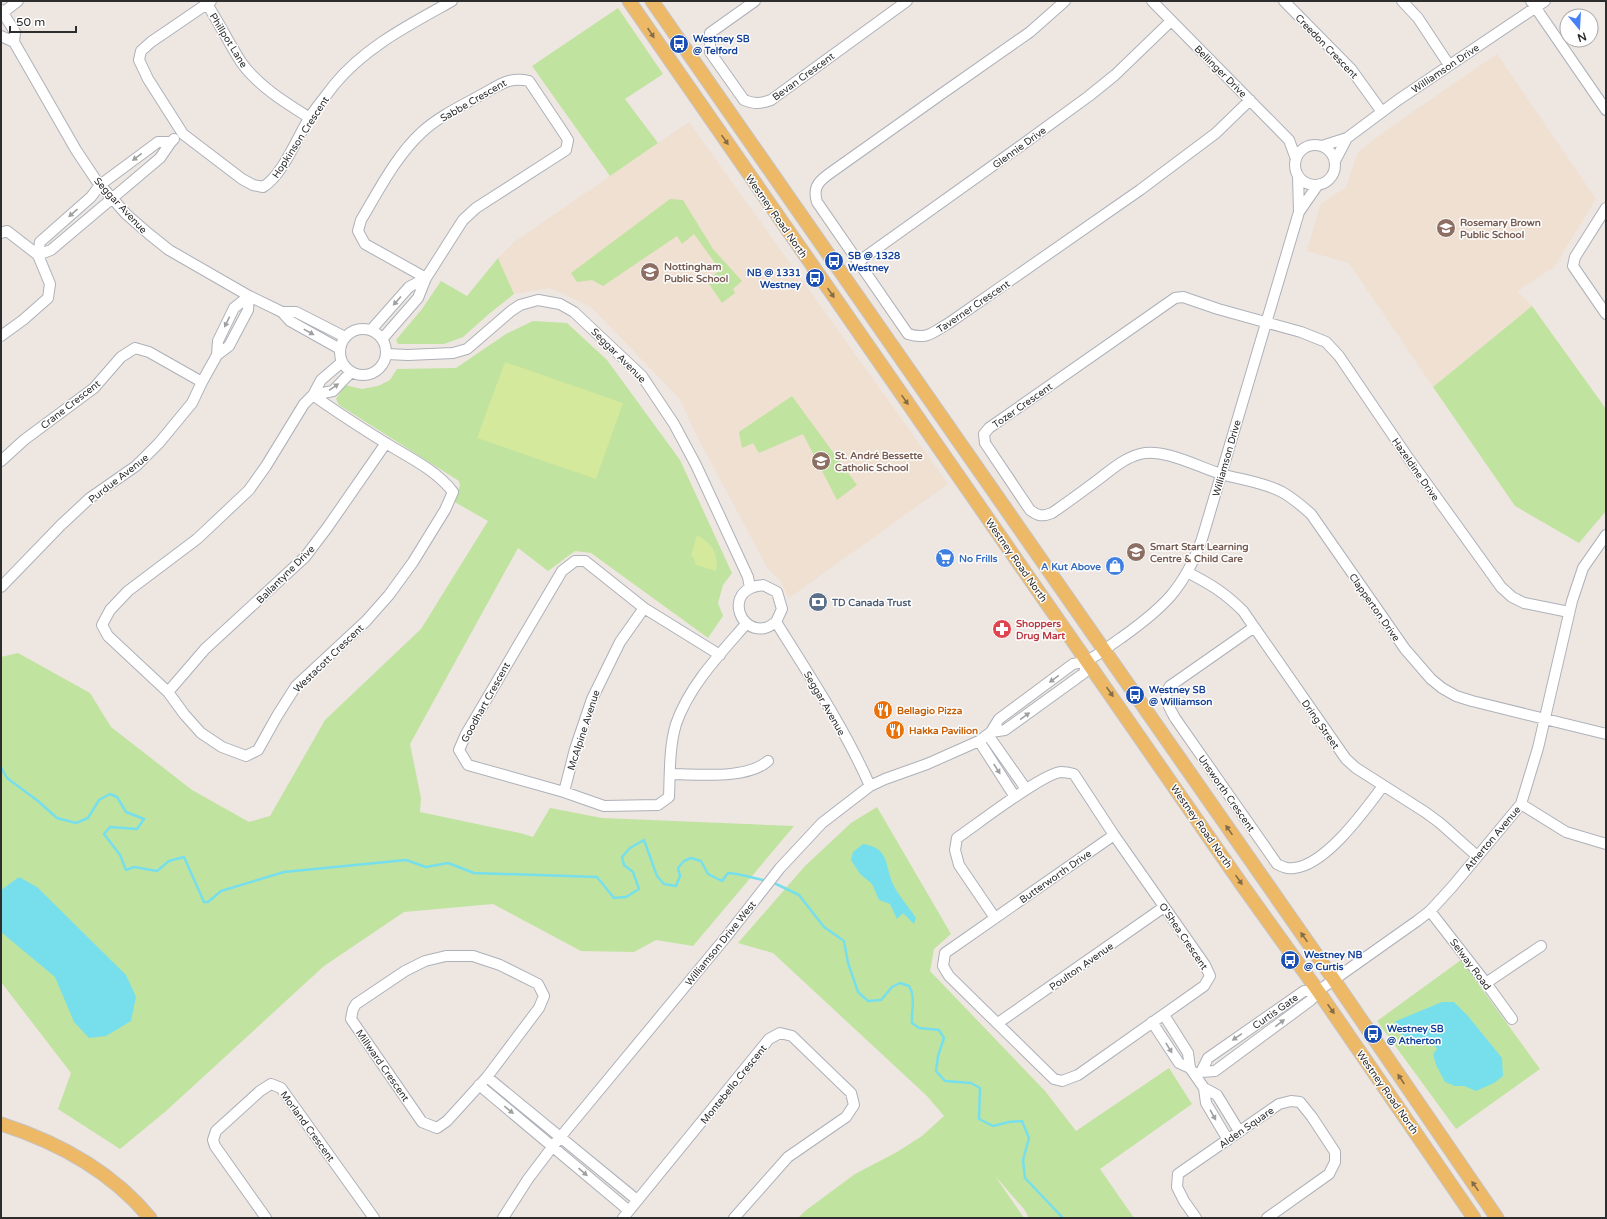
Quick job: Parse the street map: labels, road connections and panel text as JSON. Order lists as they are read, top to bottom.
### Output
{
  "streets": {
    "main road": ["Westney Road North"],
    "street": [
      "Phillpot Lane",
      "Creedon Crescent",
      "Williamson Drive",
      "Bellinger Drive",
      "Bevan Crescent",
      "Sabbe Crescent",
      "Hopkinson Crescent",
      "Glennie Drive",
      "Seggar Avenue",
      "Taverner Crescent",
      "Crane Crescent",
      "Tozer Crescent",
      "Hazeldine Drive",
      "Purdue Avenue",
      "Ballantyne Drive",
      "Clapperton Drive",
      "Westacott Crescent",
      "Goodhart Crescent",
      "Dring Street",
      "McAlpine Avenue",
      "Unsworth Crescent",
      "Atherton Avenue",
      "Butterworth Drive",
      "O'Shea Crescent",
      "Williamson Drive West",
      "Selway Road",
      "Poulton Avenue",
      "Curtis Gate",
      "Millward Crescent",
      "Montebello Crescent",
      "Morland Crescent",
      "Alden Square"
    ]
  },
  "crossings": [
    ["Phillpot Lane", "Hopkinson Crescent"],
    ["Creedon Crescent", "Williamson Drive"],
    ["Williamson Drive", "Bellinger Drive"],
    ["Williamson Drive", "Westney Road North"],
    ["Williamson Drive", "Tozer Crescent"],
    ["Williamson Drive", "Hazeldine Drive"],
    ["Williamson Drive", "Clapperton Drive"],
    ["Williamson Drive", "Dring Street"],
    ["Williamson Drive", "Williamson Drive West"],
    ["Bellinger Drive", "Glennie Drive"],
    ["Bellinger Drive", "Taverner Crescent"],
    ["Sabbe Crescent", "Seggar Avenue"],
    ["Sabbe Crescent", "Westacott Crescent"],
    ["Glennie Drive", "Taverner Crescent"],
    ["Seggar Avenue", "Purdue Avenue"],
    ["Seggar Avenue", "Westacott Crescent"],
    ["Seggar Avenue", "Goodhart Crescent"],
    ["Seggar Avenue", "Williamson Drive West"],
    ["Westney Road North", "Atherton Avenue"],
    ["Westney Road North", "Williamson Drive West"],
    ["Westney Road North", "Curtis Gate"],
    ["Crane Crescent", "Purdue Avenue"],
    ["Tozer Crescent", "Hazeldine Drive"],
    ["Tozer Crescent", "Clapperton Drive"],
    ["Hazeldine Drive", "Atherton Avenue"],
    ["Ballantyne Drive", "Westacott Crescent"],
    ["Clapperton Drive", "Atherton Avenue"],
    ["Goodhart Crescent", "McAlpine Avenue"],
    ["Dring Street", "Unsworth Crescent"],
    ["Dring Street", "Atherton Avenue"],
    ["Atherton Avenue", "Selway Road"],
    ["Atherton Avenue", "Curtis Gate"],
    ["Butterworth Drive", "O'Shea Crescent"],
    ["O'Shea Crescent", "Poulton Avenue"],
    ["Williamson Drive West", "Montebello Crescent"]
  ],
  "places": {
    "bus stop": [
      "Westney SB @ Telford",
      "SB @ 1328 Westney",
      "NB @ 1331 Westney",
      "Westney SB @ Williamson",
      "Westney NB @ Curtis",
      "Westney SB @ Atherton"
    ],
    "school or university": [
      "Rosemary Brown Public School",
      "Nottingham Public School",
      "St. André Bessette Catholic School",
      "Smart Start Learning Centre & Child Care"
    ],
    "supermarket": ["No Frills"],
    "shop": ["A Kut Above"],
    "bank": ["TD Canada Trust"],
    "pharmacy": ["Shoppers Drug Mart"],
    "restaurant": ["Bellagio Pizza", "Hakka Pavilion"]
  },
  "scale_bar": "50 m",
  "north": "bottom"
}
